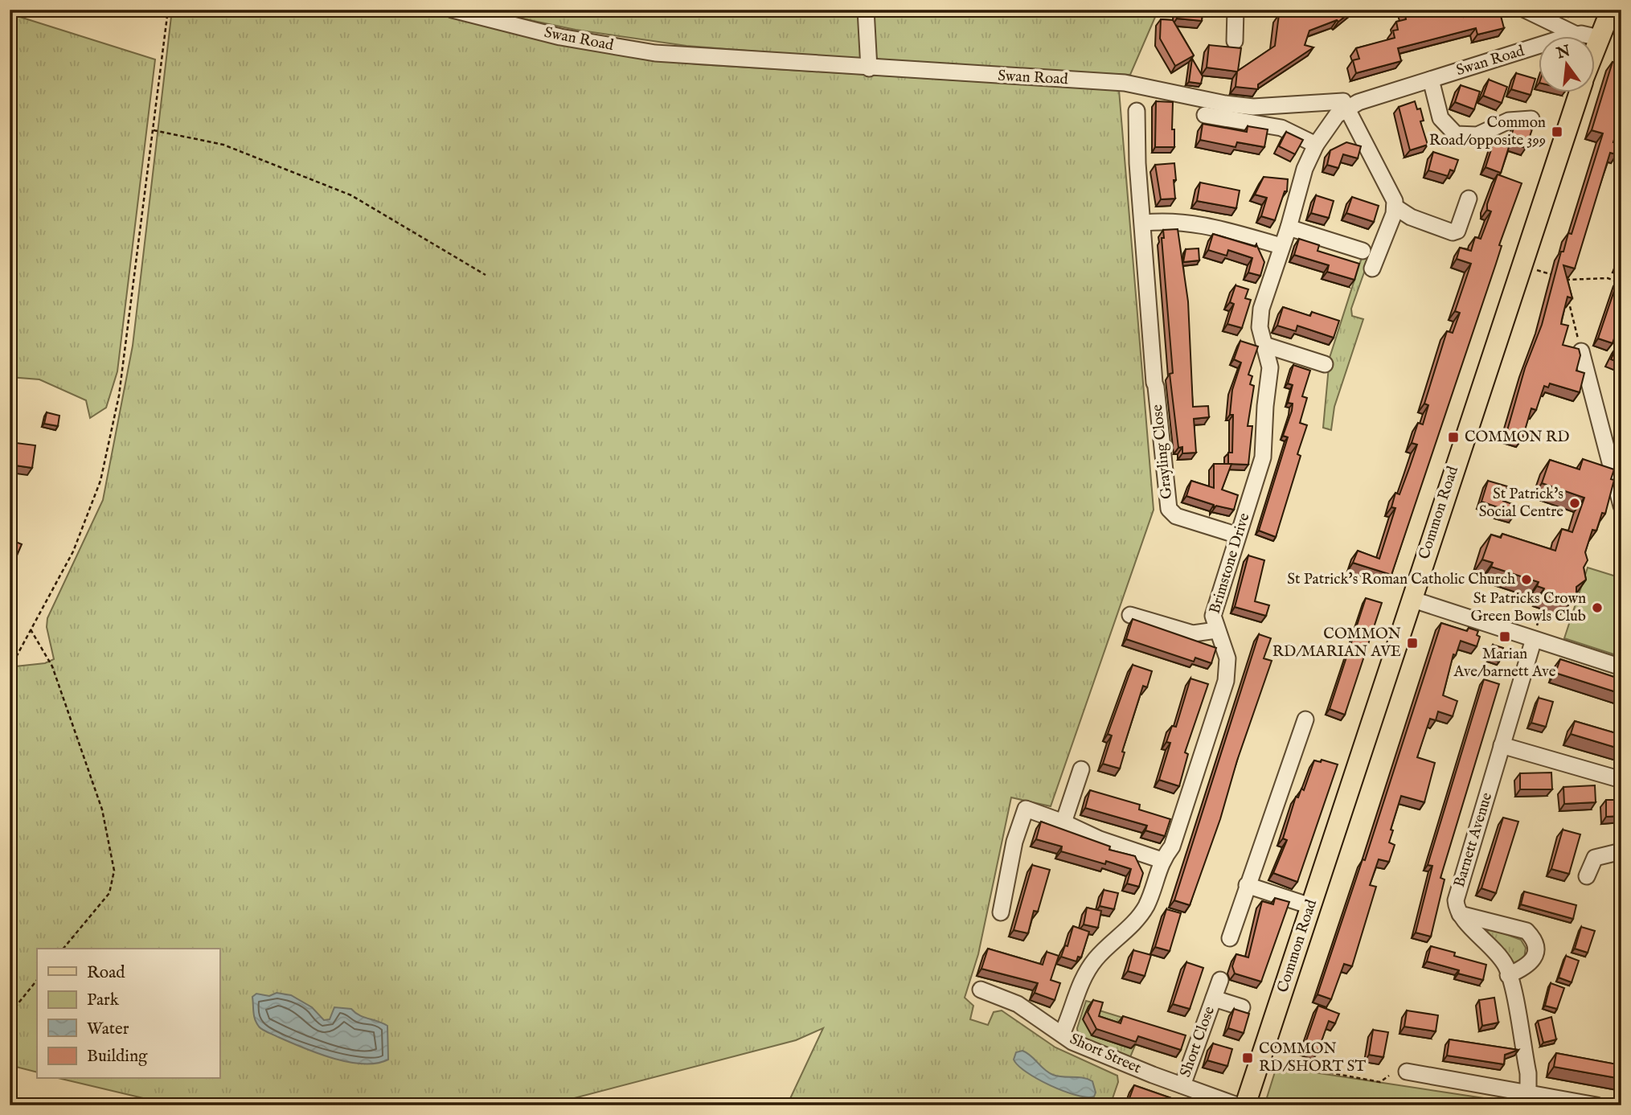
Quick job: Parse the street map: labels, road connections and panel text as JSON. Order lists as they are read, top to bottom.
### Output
{
  "streets": {
    "main road": ["Common Road"],
    "street": [
      "Swan Road",
      "Grayling Close",
      "Brimstone Drive",
      "Barnett Avenue",
      "Short Close",
      "Short Street"
    ]
  },
  "crossings": [
    ["Swan Road", "Common Road"],
    ["Swan Road", "Brimstone Drive"],
    ["Grayling Close", "Brimstone Drive"],
    ["Brimstone Drive", "Short Street"],
    ["Short Close", "Short Street"]
  ],
  "places": {
    "transit": [
      "Common Road/opposite 399",
      "COMMON RD",
      "Marian Ave/barnett Ave",
      "COMMON RD/MARIAN AVE",
      "COMMON RD/SHORT ST"
    ],
    "other": ["St Patrick's Social Centre", "St Patrick's Roman Catholic Church", "St Patricks Crown Green Bowls Club"]
  },
  "legend": [
    "Road",
    "Park",
    "Water",
    "Building"
  ],
  "north": "top"
}
